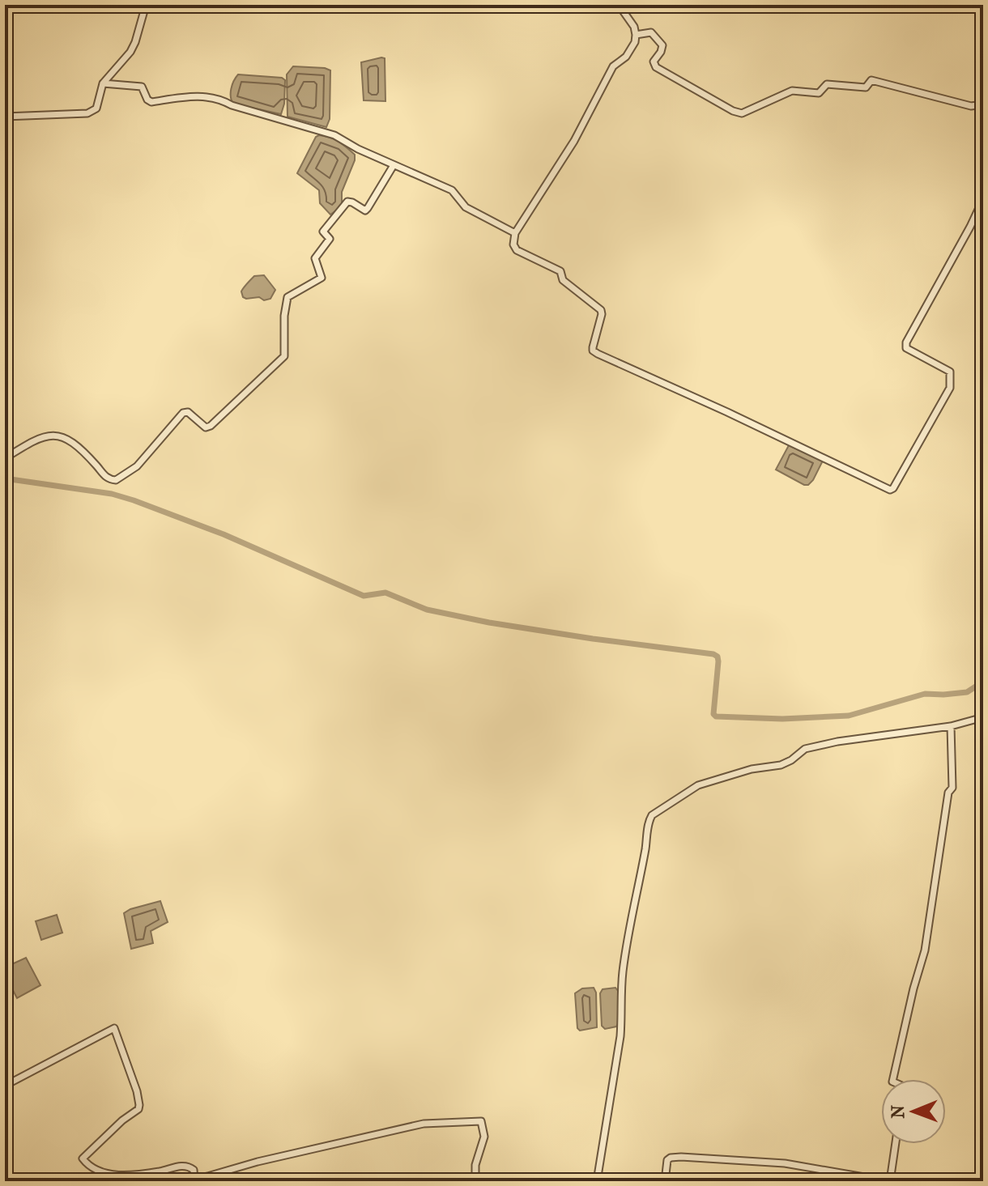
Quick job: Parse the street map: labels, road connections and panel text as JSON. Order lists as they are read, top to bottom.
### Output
{
  "north": "left"
}
